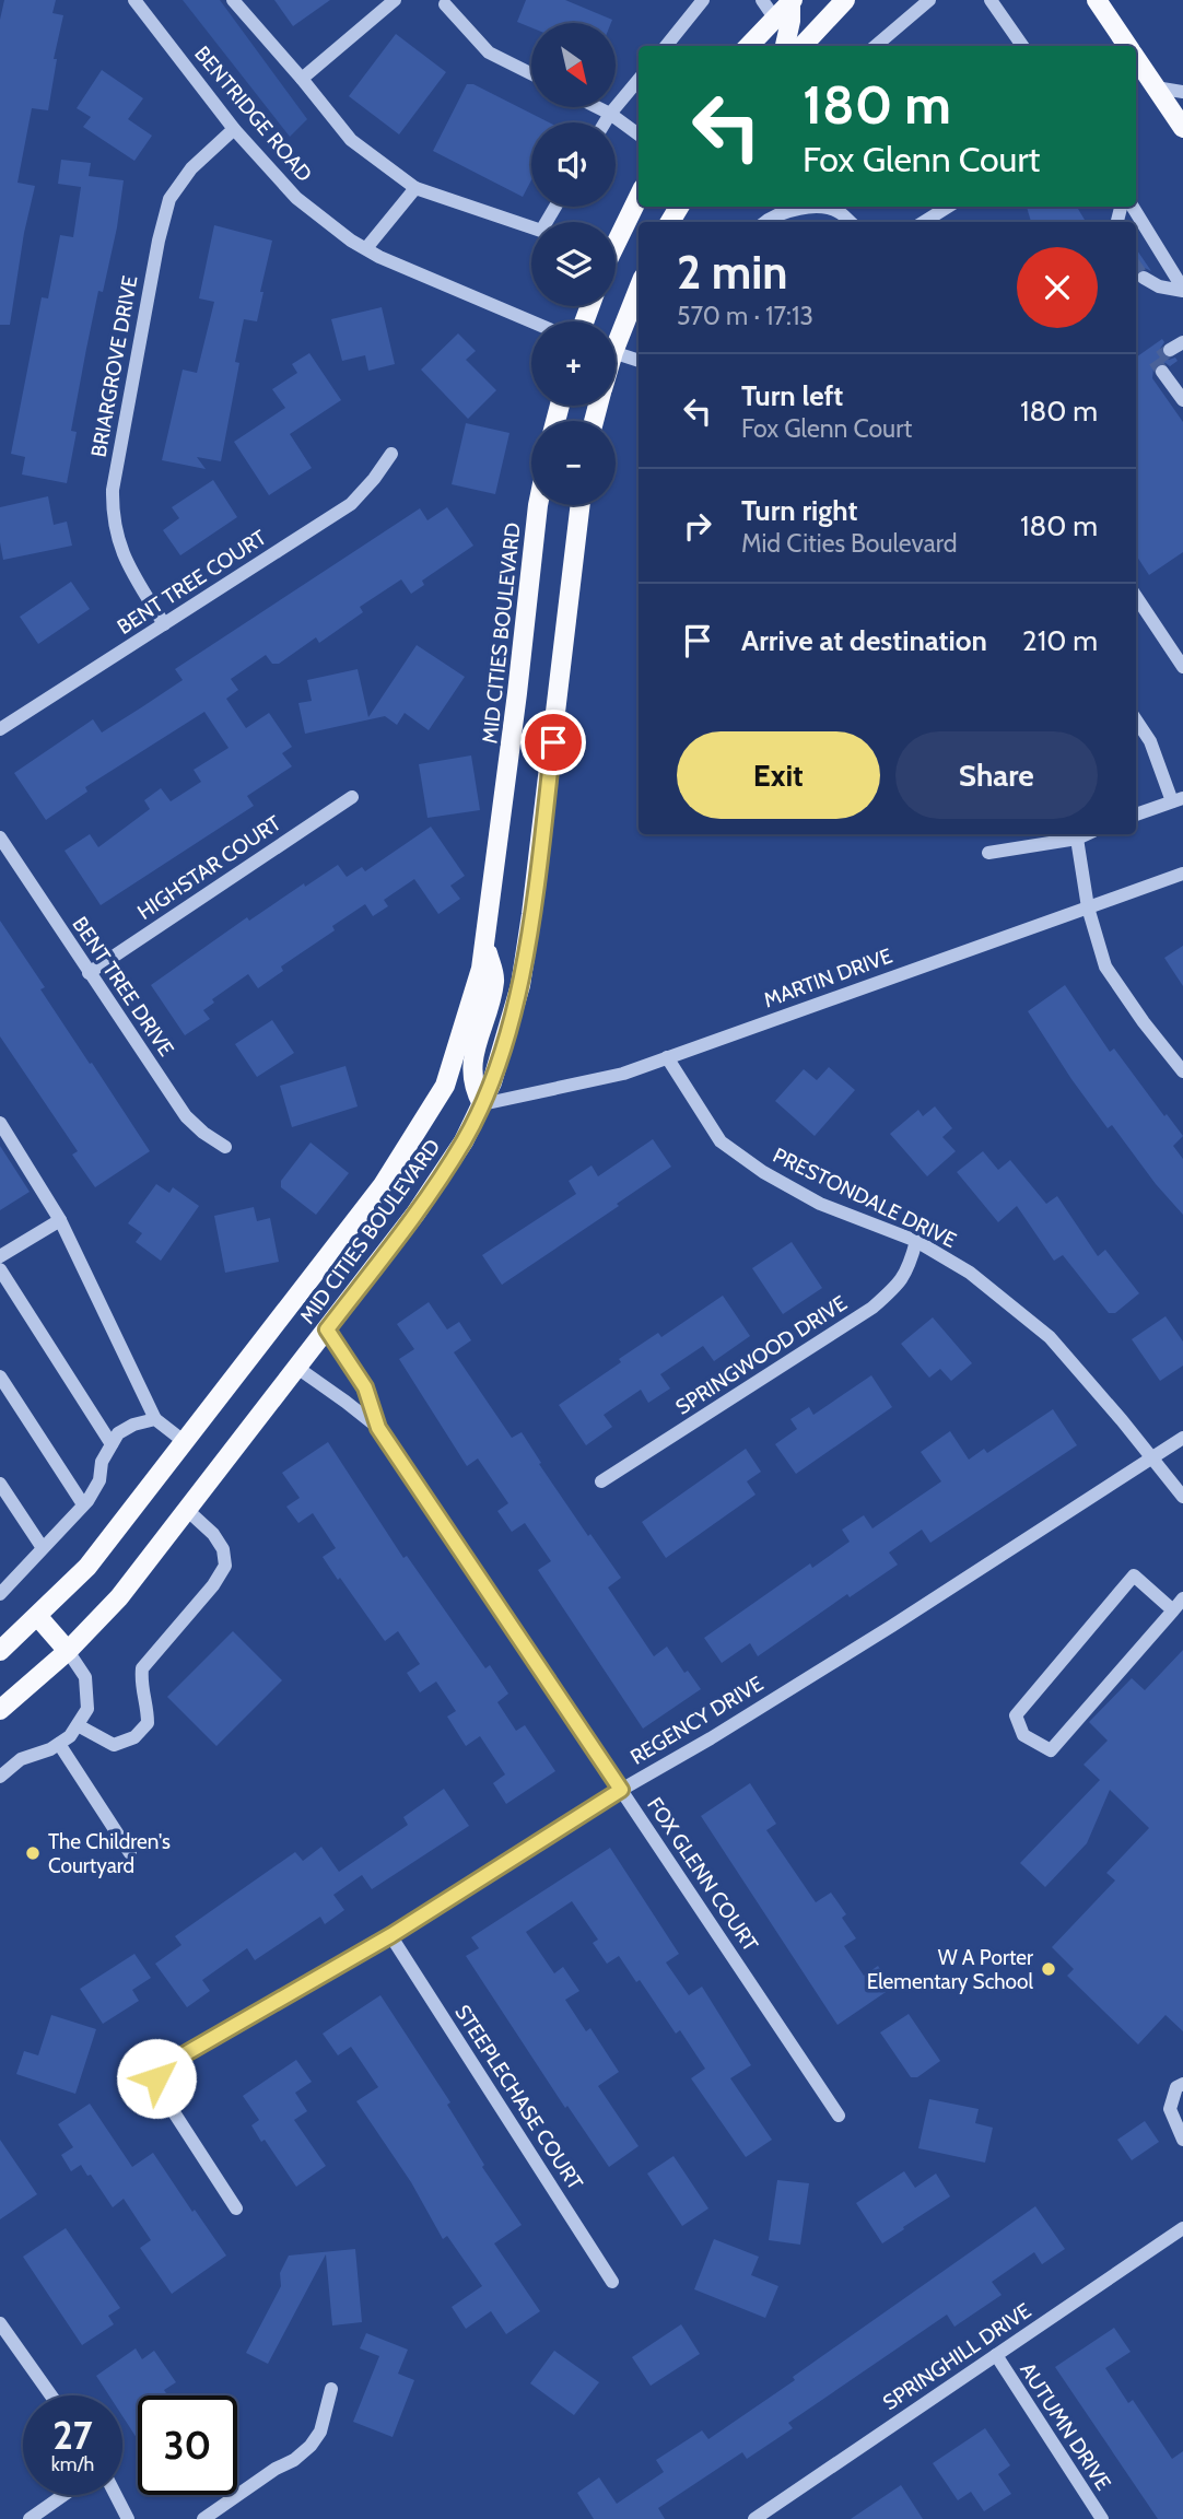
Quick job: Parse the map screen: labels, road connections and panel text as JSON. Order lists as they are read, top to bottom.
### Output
{
  "streets": {
    "main road": ["MID CITIES BOULEVARD"],
    "street": [
      "BENTRIDGE ROAD",
      "BRIARGROVE DRIVE",
      "BENT TREE COURT",
      "HIGHSTAR COURT",
      "MARTIN DRIVE",
      "BENT TREE DRIVE",
      "PRESTONDALE DRIVE",
      "SPRINGWOOD DRIVE",
      "REGENCY DRIVE",
      "FOX GLENN COURT",
      "STEEPLECHASE COURT",
      "SPRINGHILL DRIVE",
      "AUTUMN DRIVE"
    ]
  },
  "crossings": [
    ["BENTRIDGE ROAD", "BRIARGROVE DRIVE"],
    ["BRIARGROVE DRIVE", "BENT TREE COURT"],
    ["MID CITIES BOULEVARD", "MARTIN DRIVE"],
    ["MID CITIES BOULEVARD", "FOX GLENN COURT"],
    ["HIGHSTAR COURT", "BENT TREE DRIVE"],
    ["MARTIN DRIVE", "PRESTONDALE DRIVE"],
    ["PRESTONDALE DRIVE", "SPRINGWOOD DRIVE"],
    ["PRESTONDALE DRIVE", "REGENCY DRIVE"],
    ["REGENCY DRIVE", "FOX GLENN COURT"],
    ["REGENCY DRIVE", "STEEPLECHASE COURT"],
    ["SPRINGHILL DRIVE", "AUTUMN DRIVE"]
  ],
  "places": ["The Children's Courtyard", "W A Porter Elementary School"],
  "north": "bottom right",
  "page": {
    "map_buttons": ["+", "−"],
    "turn": ["180 m", "Fox Glenn Court"],
    "heading": ["2 min", "570 m · 17:13"],
    "list": [
      {
        "name": "Turn left",
        "note": "Fox Glenn Court",
        "value": "180 m"
      },
      {
        "name": "Turn right",
        "note": "Mid Cities Boulevard",
        "value": "180 m"
      },
      {
        "name": "Arrive at destination",
        "value": "210 m"
      }
    ],
    "buttons": ["Exit", "Share"],
    "speed": "27 km/h",
    "limit": "30"
  }
}
